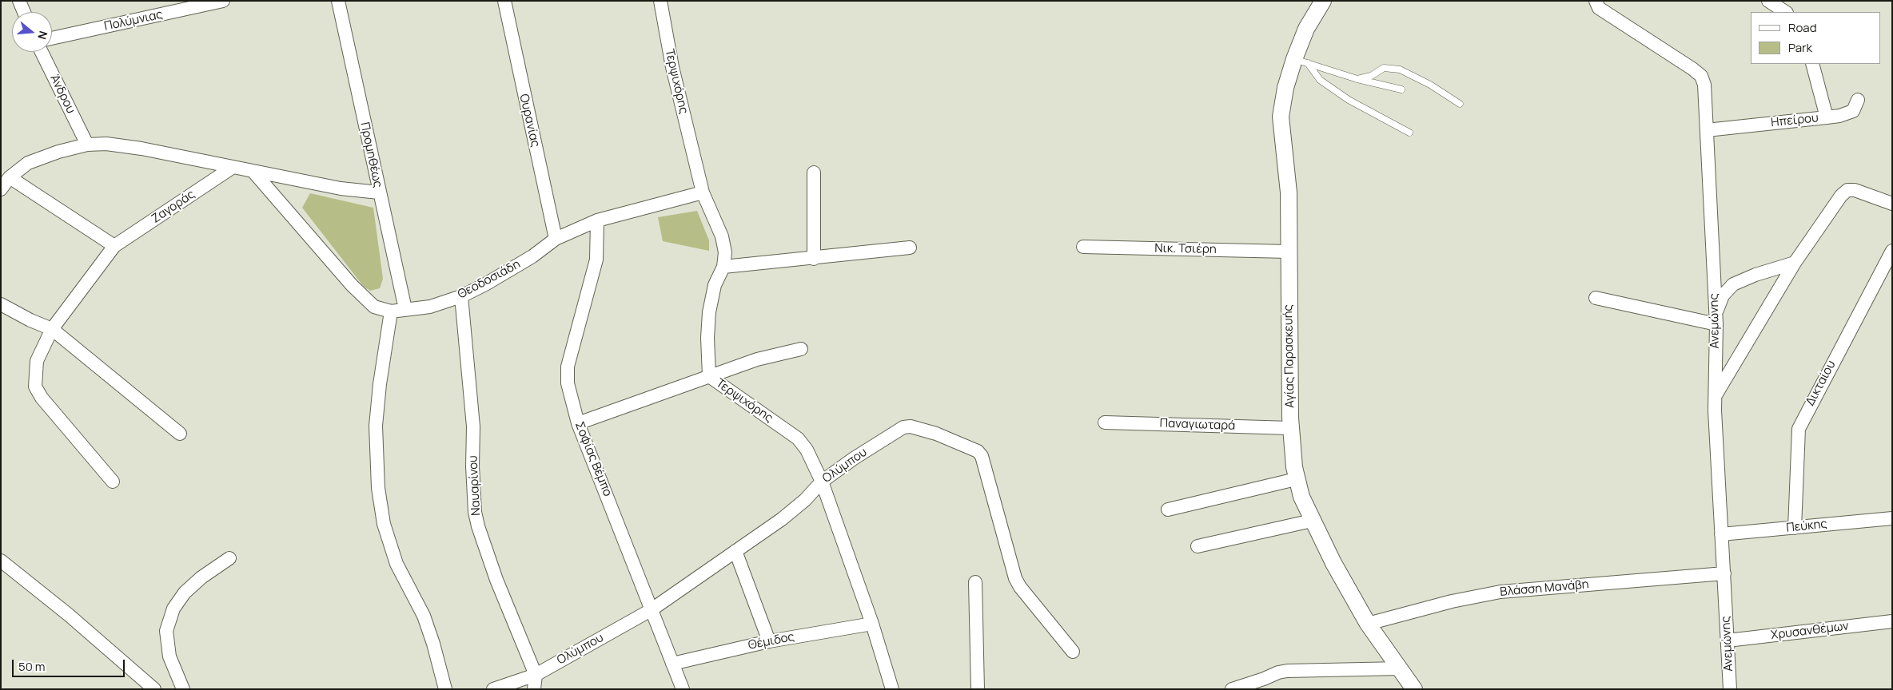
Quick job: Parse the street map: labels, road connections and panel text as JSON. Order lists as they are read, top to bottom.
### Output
{
  "streets": {
    "street": [
      "Πολύμνιας",
      "Τερψιχόρης",
      "Άνδρου",
      "Ουρανίας",
      "Ηπείρου",
      "Προμηθέως",
      "Ζαγοράς",
      "Νικ. Τσιέρη",
      "Θεοδοσιάδη",
      "Ανεμώνης",
      "Αγίας Παρασκευής",
      "Δικταίου",
      "Παναγιωταρά",
      "Σοφίας Βέμπο",
      "Ολύμπου",
      "Ναυαρίνου",
      "Πεύκης",
      "Βλάσση Μανάβη",
      "Χρυσανθέμων",
      "Θέμιδος"
    ]
  },
  "crossings": [
    ["Τερψιχόρης", "Θεοδοσιάδη"],
    ["Τερψιχόρης", "Ολύμπου"],
    ["Τερψιχόρης", "Θέμιδος"],
    ["Ουρανίας", "Θεοδοσιάδη"],
    ["Ηπείρου", "Ανεμώνης"],
    ["Προμηθέως", "Θεοδοσιάδη"],
    ["Νικ. Τσιέρη", "Αγίας Παρασκευής"],
    ["Θεοδοσιάδη", "Σοφίας Βέμπο"],
    ["Θεοδοσιάδη", "Ναυαρίνου"],
    ["Ανεμώνης", "Πεύκης"],
    ["Ανεμώνης", "Βλάσση Μανάβη"],
    ["Ανεμώνης", "Χρυσανθέμων"],
    ["Αγίας Παρασκευής", "Παναγιωταρά"],
    ["Αγίας Παρασκευής", "Βλάσση Μανάβη"],
    ["Δικταίου", "Πεύκης"],
    ["Σοφίας Βέμπο", "Ολύμπου"],
    ["Σοφίας Βέμπο", "Θέμιδος"],
    ["Ολύμπου", "Ναυαρίνου"]
  ],
  "legend": ["Road", "Park"],
  "scale_bar": "50 m",
  "north": "right"
}
